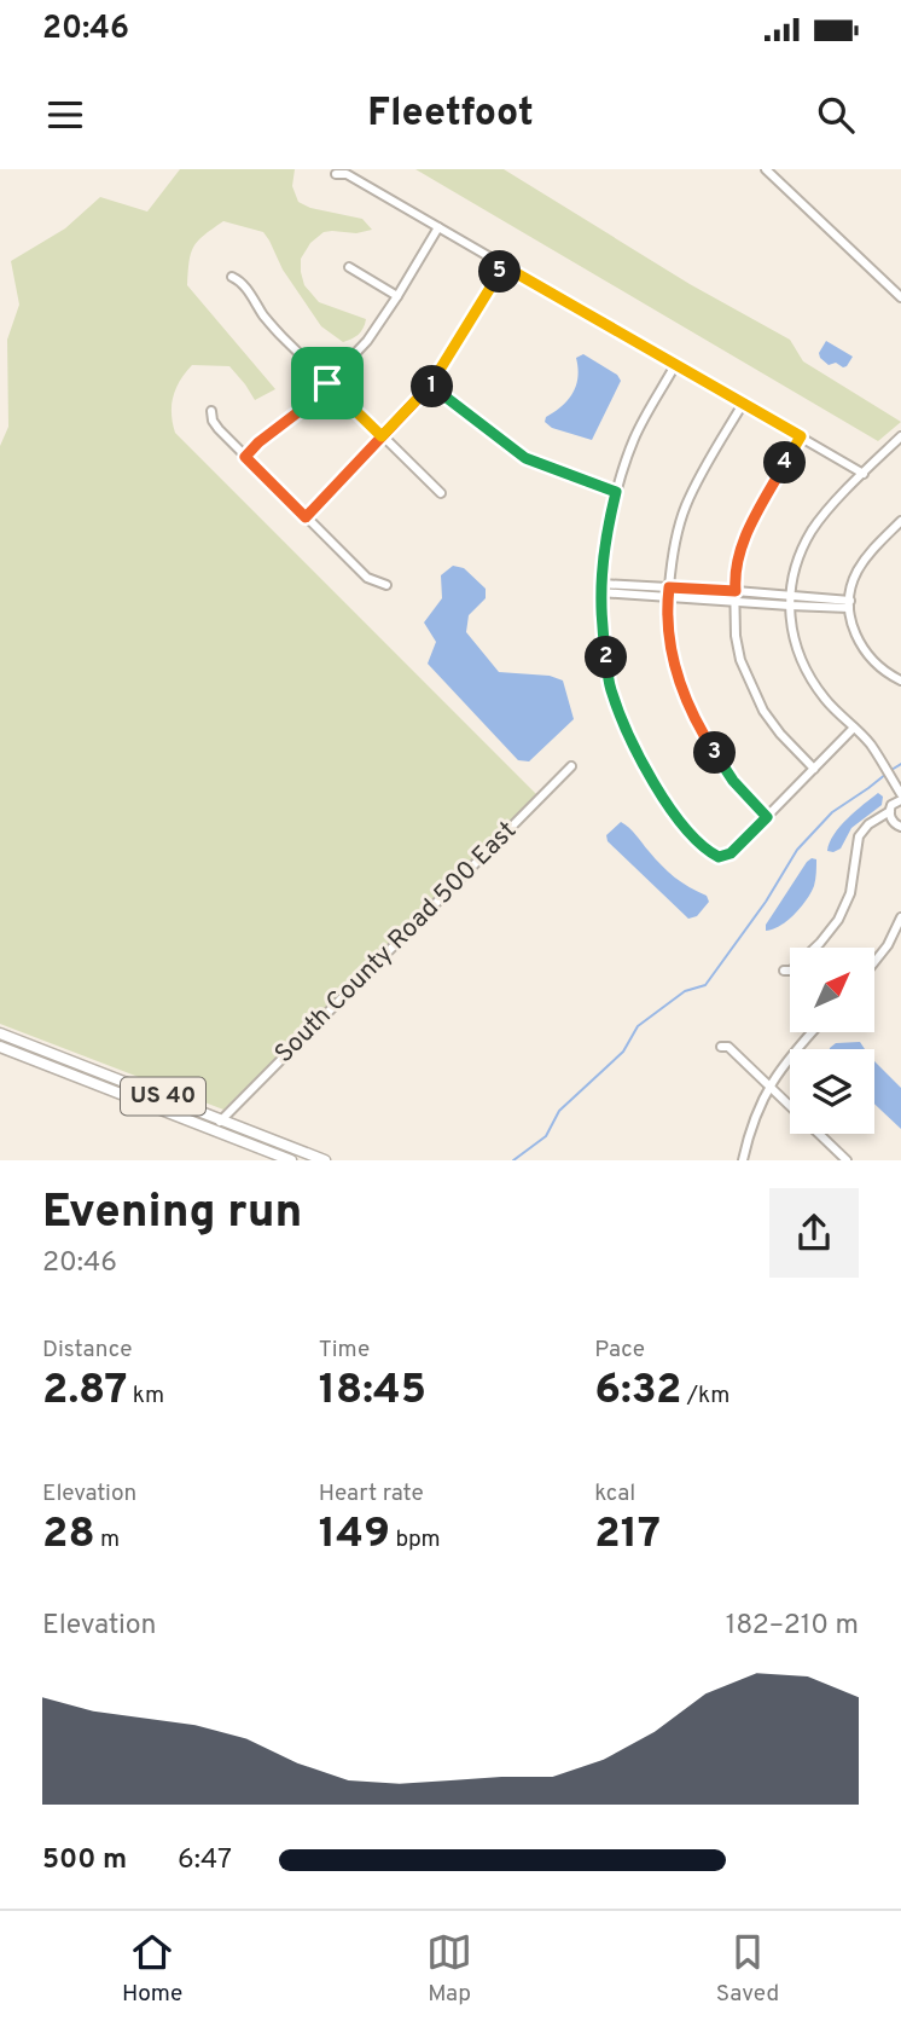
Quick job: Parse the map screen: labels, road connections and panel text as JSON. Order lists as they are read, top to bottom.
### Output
{
  "streets": {
    "main road": ["US 40"],
    "street": ["South County Road 500 East"]
  },
  "crossings": [
    ["South County Road 500 East", "US 40"]
  ],
  "north": "top right",
  "page": {
    "status": "20:46",
    "header": "Fleetfoot",
    "pins": [
      "5",
      "1",
      "4",
      "2",
      "3"
    ],
    "heading": ["Evening run", "20:46"],
    "stats": [
      ["Distance", "2.87 km"],
      ["Time", "18:45"],
      ["Pace", "6:32 /km"],
      ["Elevation", "28 m"],
      ["Heart rate", "149 bpm"],
      ["kcal", "217"]
    ],
    "chart": ["Elevation", "182–210 m"],
    "list": [
      {
        "name": "500 m",
        "note": "6:47"
      }
    ],
    "tabs": ["Home", "Map", "Saved"]
  }
}
